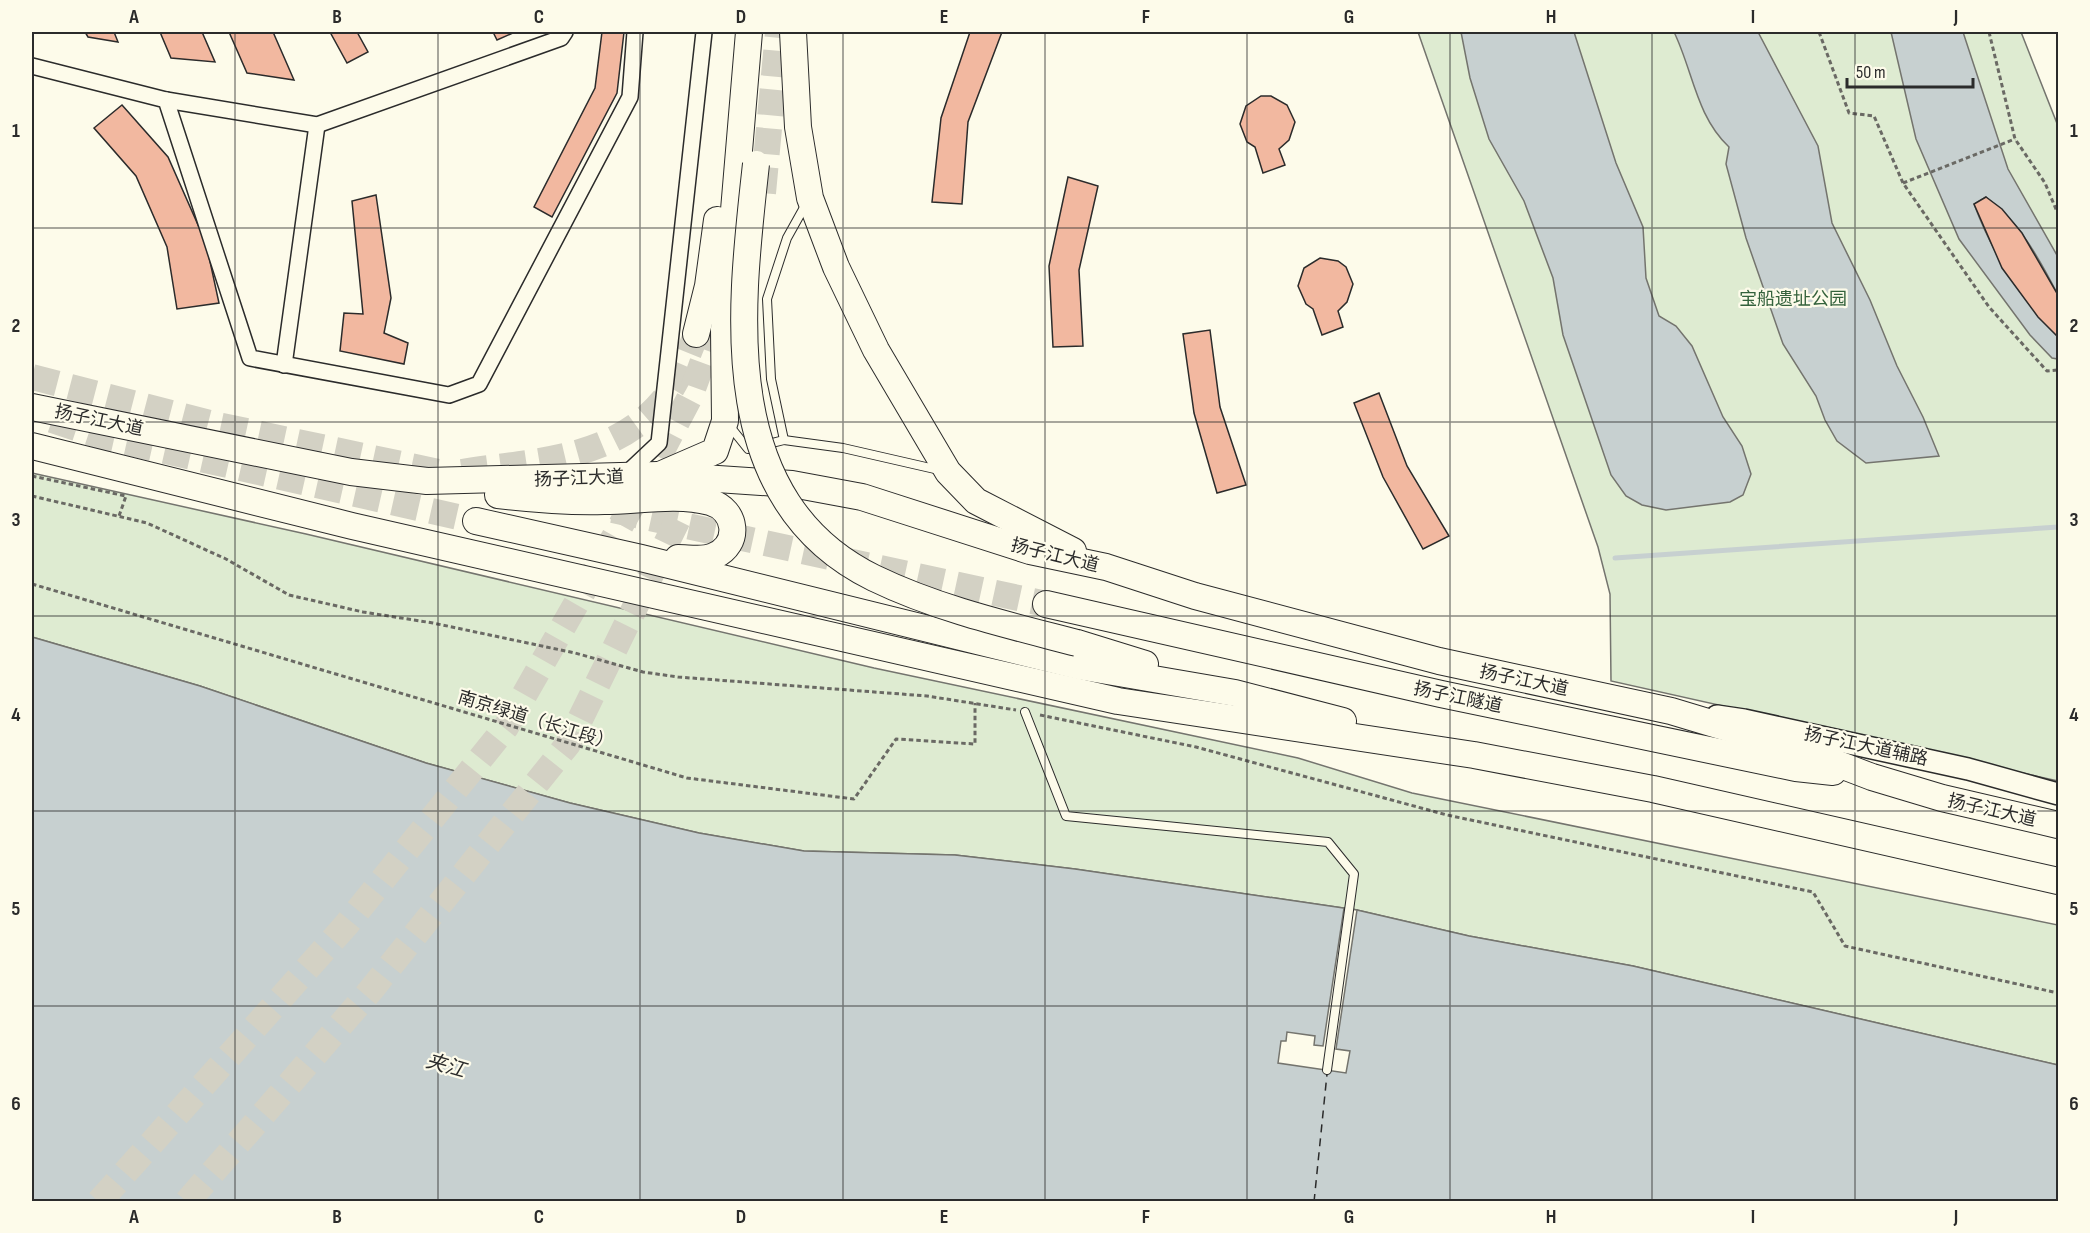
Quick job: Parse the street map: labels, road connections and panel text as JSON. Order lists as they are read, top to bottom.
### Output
{
  "streets": {
    "highway": ["扬子江大道", "扬子江隧道"],
    "main road": ["扬子江大道辅路"],
    "path": ["南京绿道（长江段）"]
  },
  "crossings": [
    ["扬子江大道", "扬子江隧道"],
    ["扬子江大道", "扬子江大道辅路"]
  ],
  "water": ["夹江"],
  "parks": ["宝船遗址公园"],
  "scale_bar": "50 m",
  "grid": {
    "columns": [
      "A",
      "B",
      "C",
      "D",
      "E",
      "F",
      "G",
      "H",
      "I",
      "J"
    ],
    "rows": [
      "1",
      "2",
      "3",
      "4",
      "5",
      "6"
    ]
  }
}
